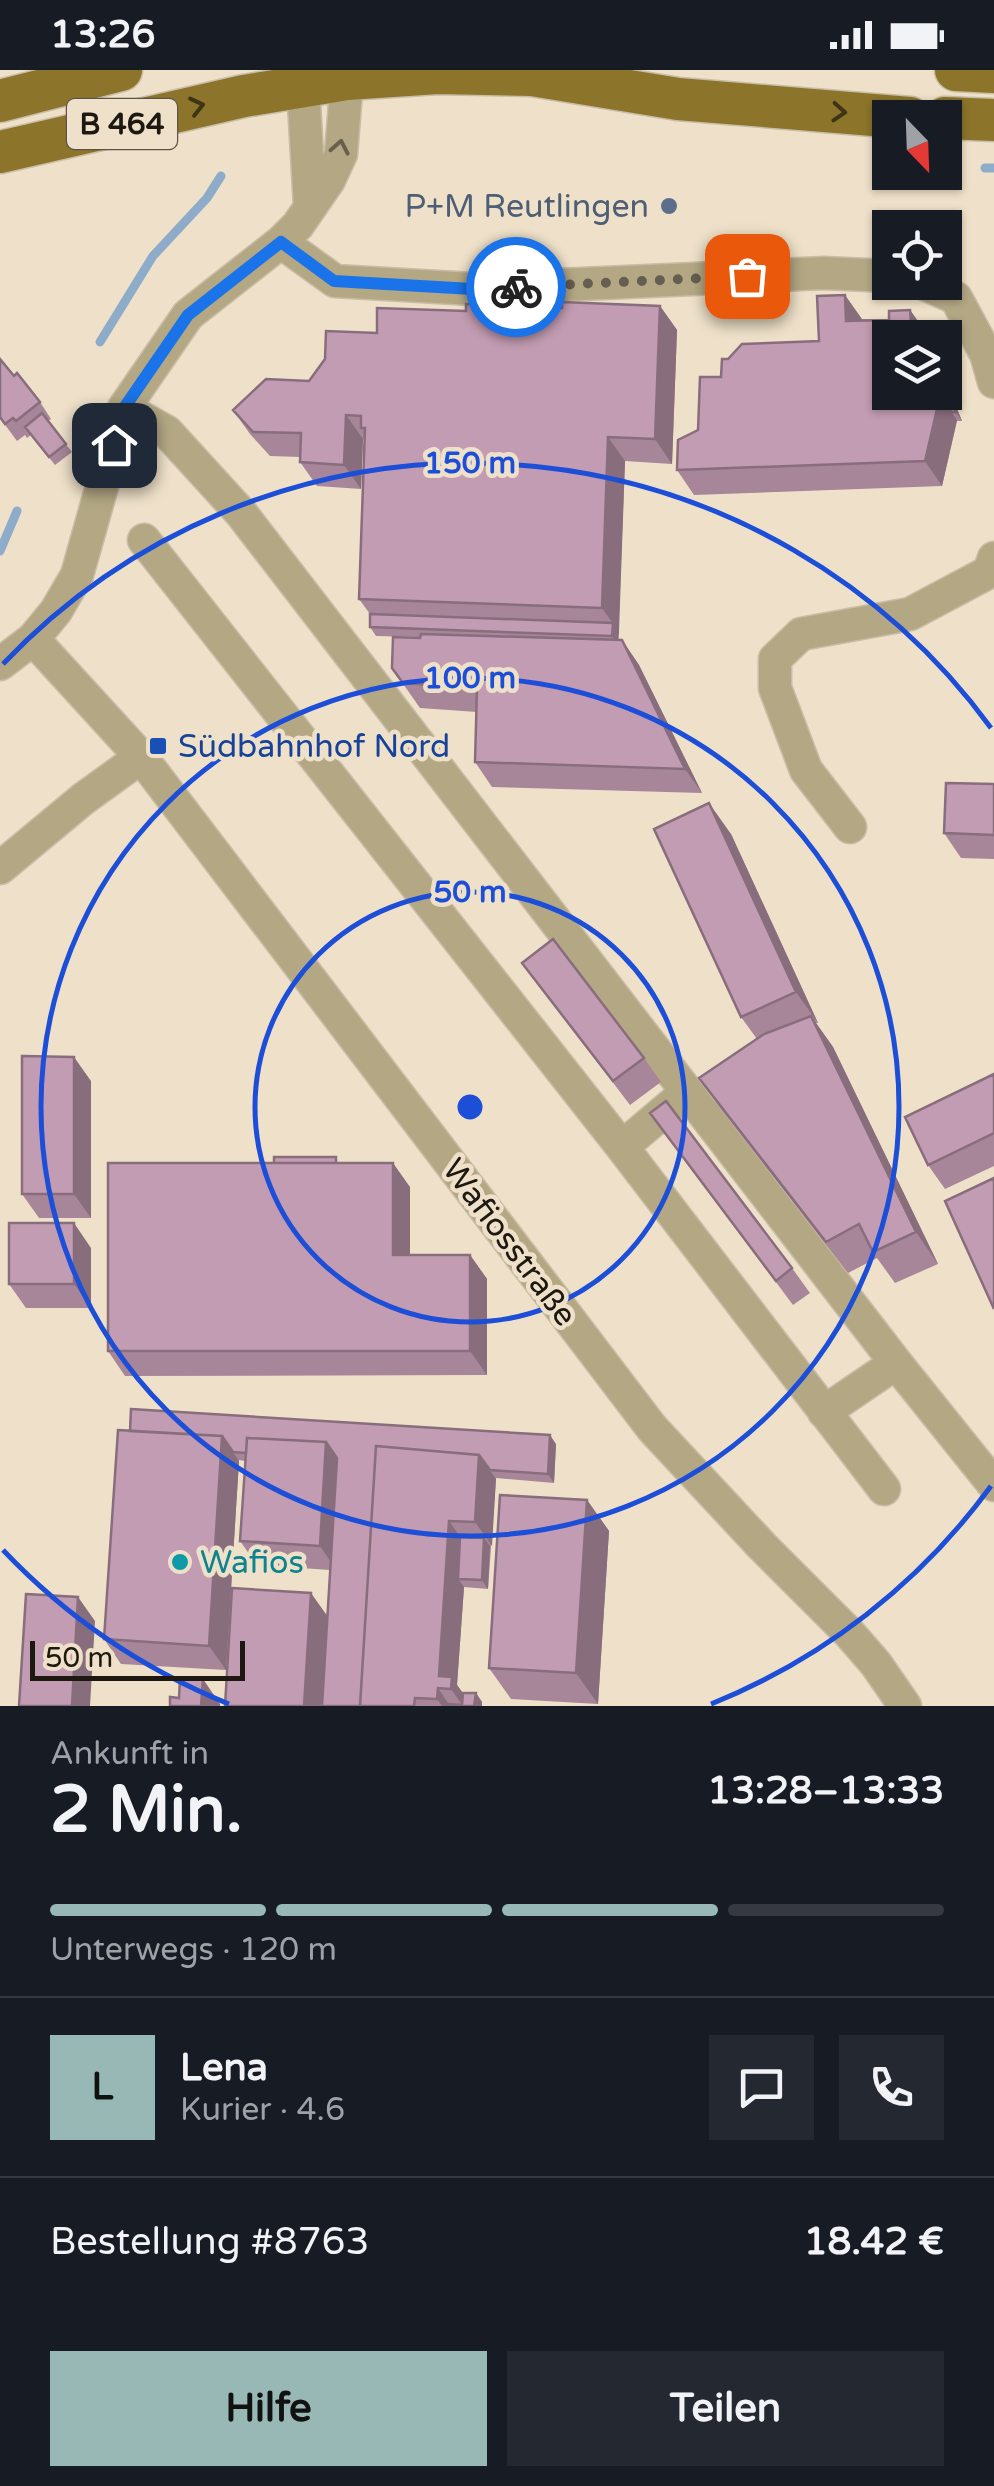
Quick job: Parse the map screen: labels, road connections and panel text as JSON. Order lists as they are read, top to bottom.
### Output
{
  "streets": {
    "main road": ["B 464"],
    "street": ["Wafiosstraße"]
  },
  "places": {
    "other": ["P+M Reutlingen", "Wafios"],
    "transit": ["Südbahnhof Nord"]
  },
  "scale_bar": "50 m",
  "north": "bottom right",
  "page": {
    "status": "13:26",
    "scale": "50 m",
    "heading": ["2 Min.", "Ankunft in", "13:28–13:33"],
    "panel": [
      "Lena",
      "Kurier · 4.6",
      "Bestellung #8763",
      "18.42 €"
    ],
    "bar": "Unterwegs · 120 m",
    "round": "L",
    "buttons": ["Hilfe", "Teilen"]
  },
  "rings": ["150 m", "100 m", "50 m"]
}
